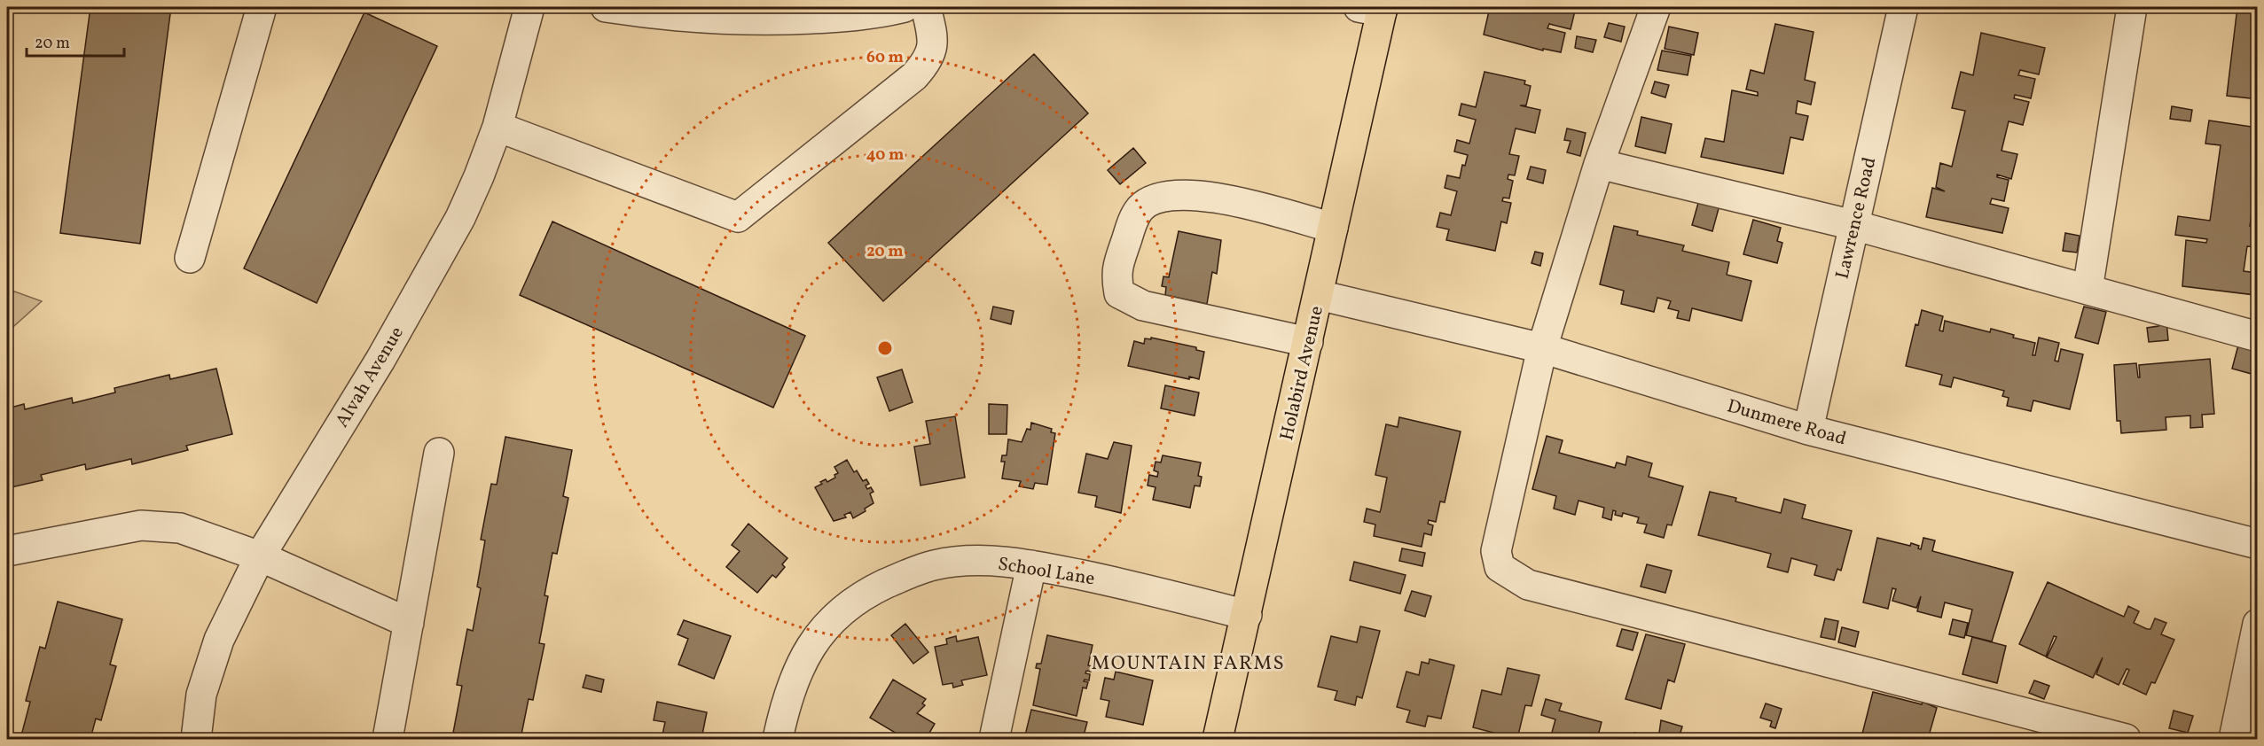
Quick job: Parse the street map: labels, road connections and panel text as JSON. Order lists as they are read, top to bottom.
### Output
{
  "streets": {
    "main road": ["Holabird Avenue"],
    "street": [
      "Lawrence Road",
      "Alvah Avenue",
      "Dunmere Road",
      "School Lane"
    ]
  },
  "crossings": [
    ["Lawrence Road", "Dunmere Road"],
    ["Holabird Avenue", "Dunmere Road"],
    ["Holabird Avenue", "School Lane"]
  ],
  "districts": ["MOUNTAIN FARMS"],
  "scale_bar": "20 m",
  "rings": ["60 m", "40 m", "20 m"]
}
